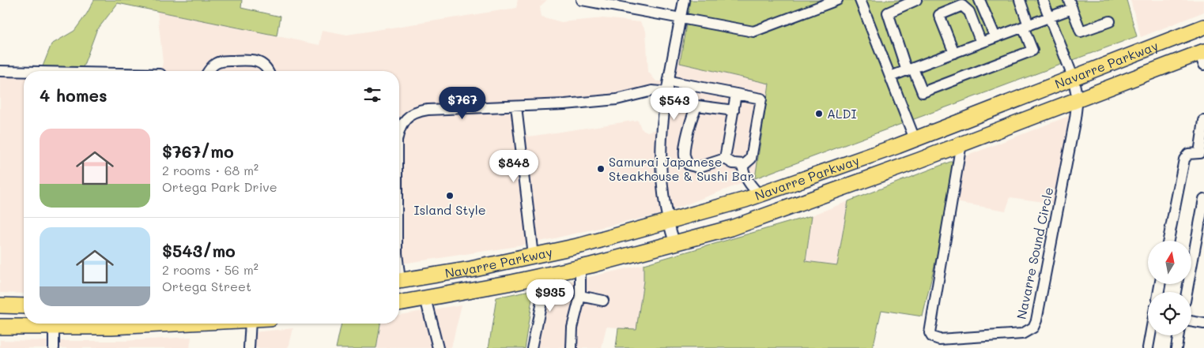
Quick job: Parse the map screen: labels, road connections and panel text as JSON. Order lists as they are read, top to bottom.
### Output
{
  "streets": {
    "highway": ["Navarre Parkway"],
    "street": ["Navarre Sound Circle"]
  },
  "crossings": [
    ["Navarre Parkway", "Navarre Sound Circle"]
  ],
  "places": ["ALDI", "Samurai Japanese Steakhouse & Sushi Bar", "Island Style"],
  "north": "top",
  "page": {
    "heading": "4 homes",
    "price": [
      "$767",
      "$543",
      "$848",
      "$935"
    ],
    "list": [
      {
        "name": "$767/mo",
        "note": "2 rooms · 68 m² · Ortega Park Drive"
      },
      {
        "name": "$543/mo",
        "note": "2 rooms · 56 m² · Ortega Street"
      }
    ]
  }
}
